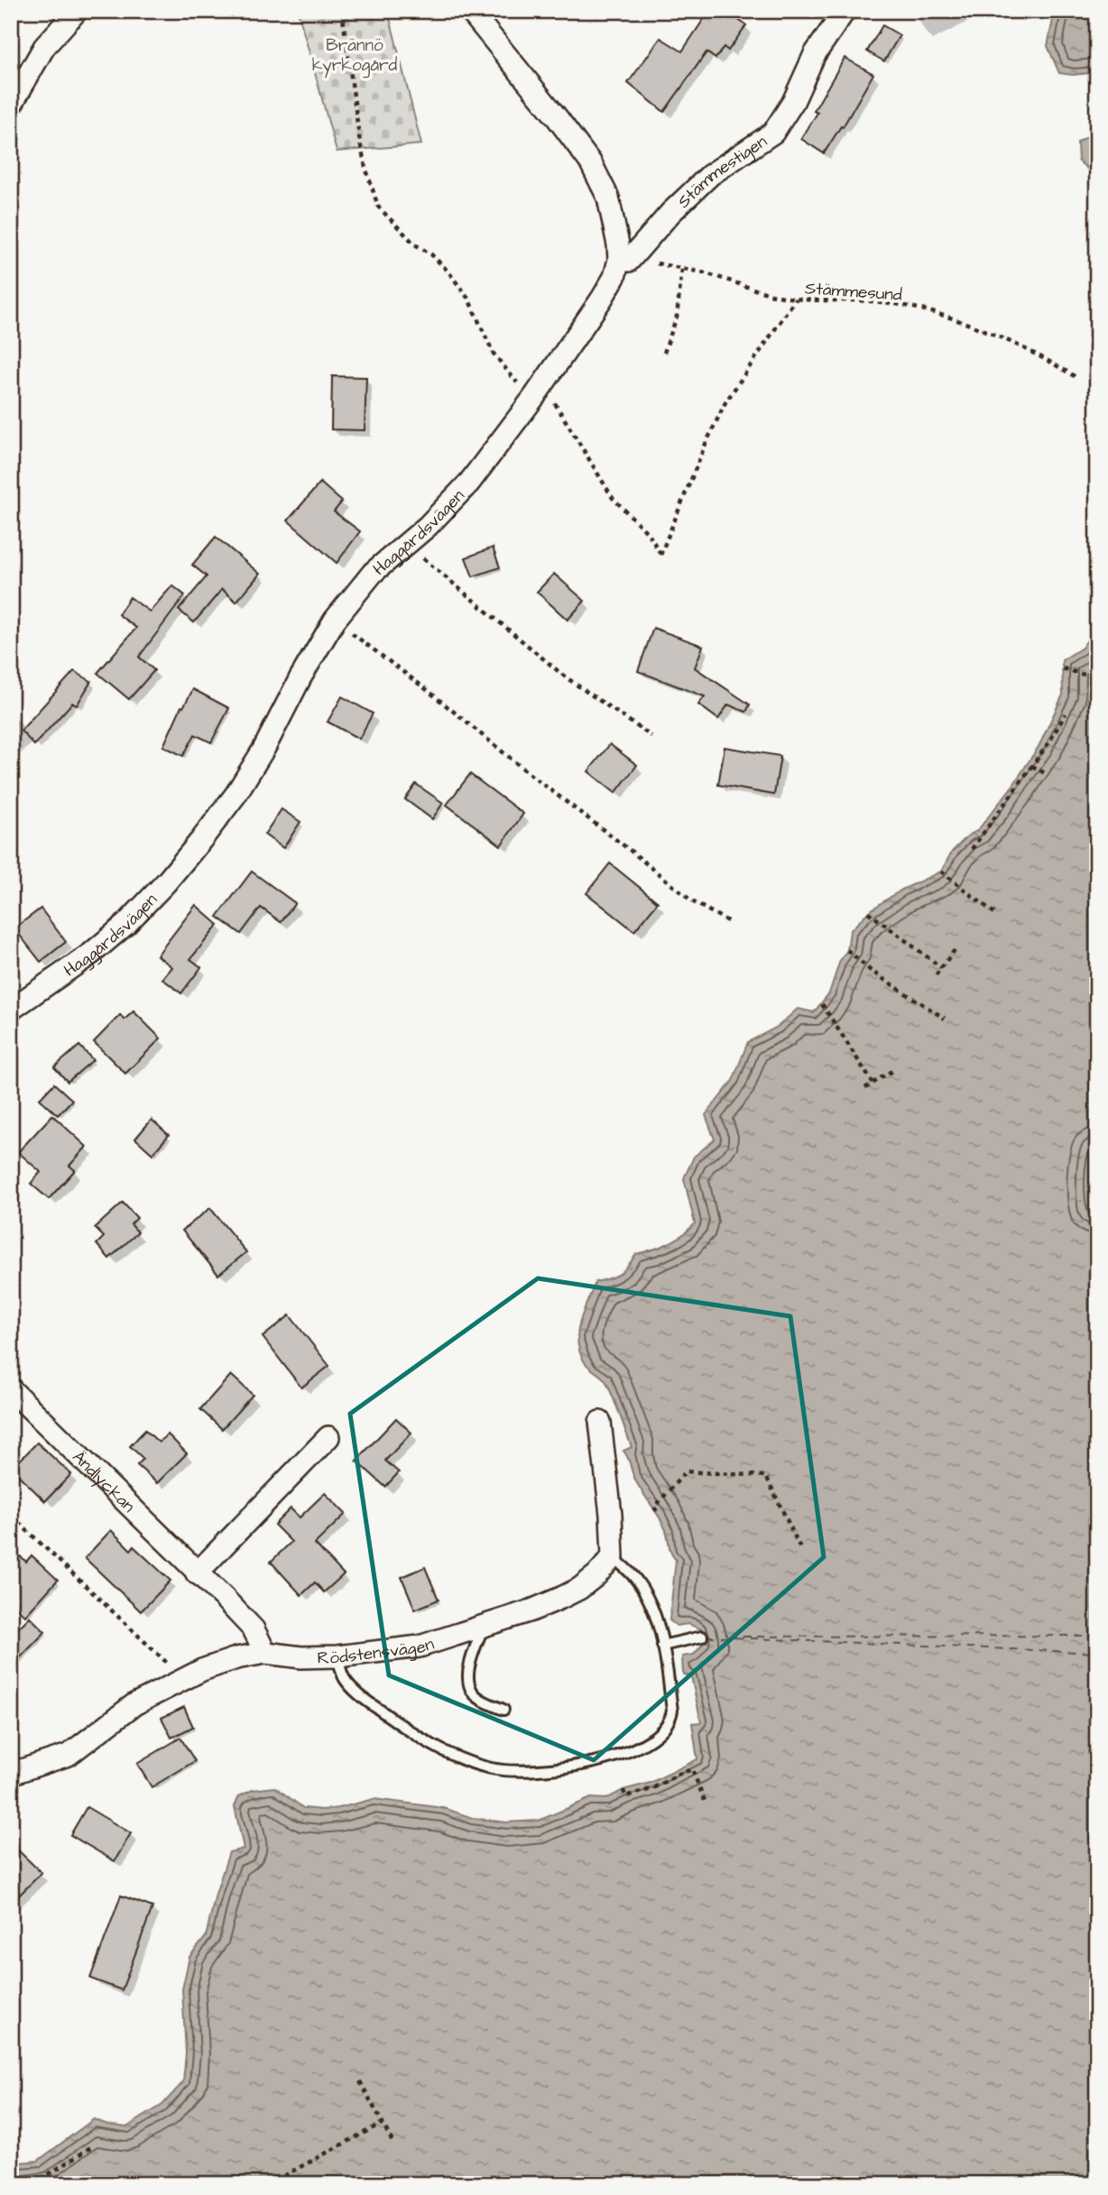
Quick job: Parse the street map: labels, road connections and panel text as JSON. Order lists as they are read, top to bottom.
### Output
{
  "streets": {
    "street": [
      "Stämmestigen",
      "Haggårdsvägen",
      "Ändlyckan",
      "Rödstensvägen"
    ],
    "path": ["Stämmesund"]
  },
  "crossings": [
    ["Stämmestigen", "Stämmesund"],
    ["Ändlyckan", "Rödstensvägen"]
  ],
  "parks": ["Brännö kyrkogård"]
}
